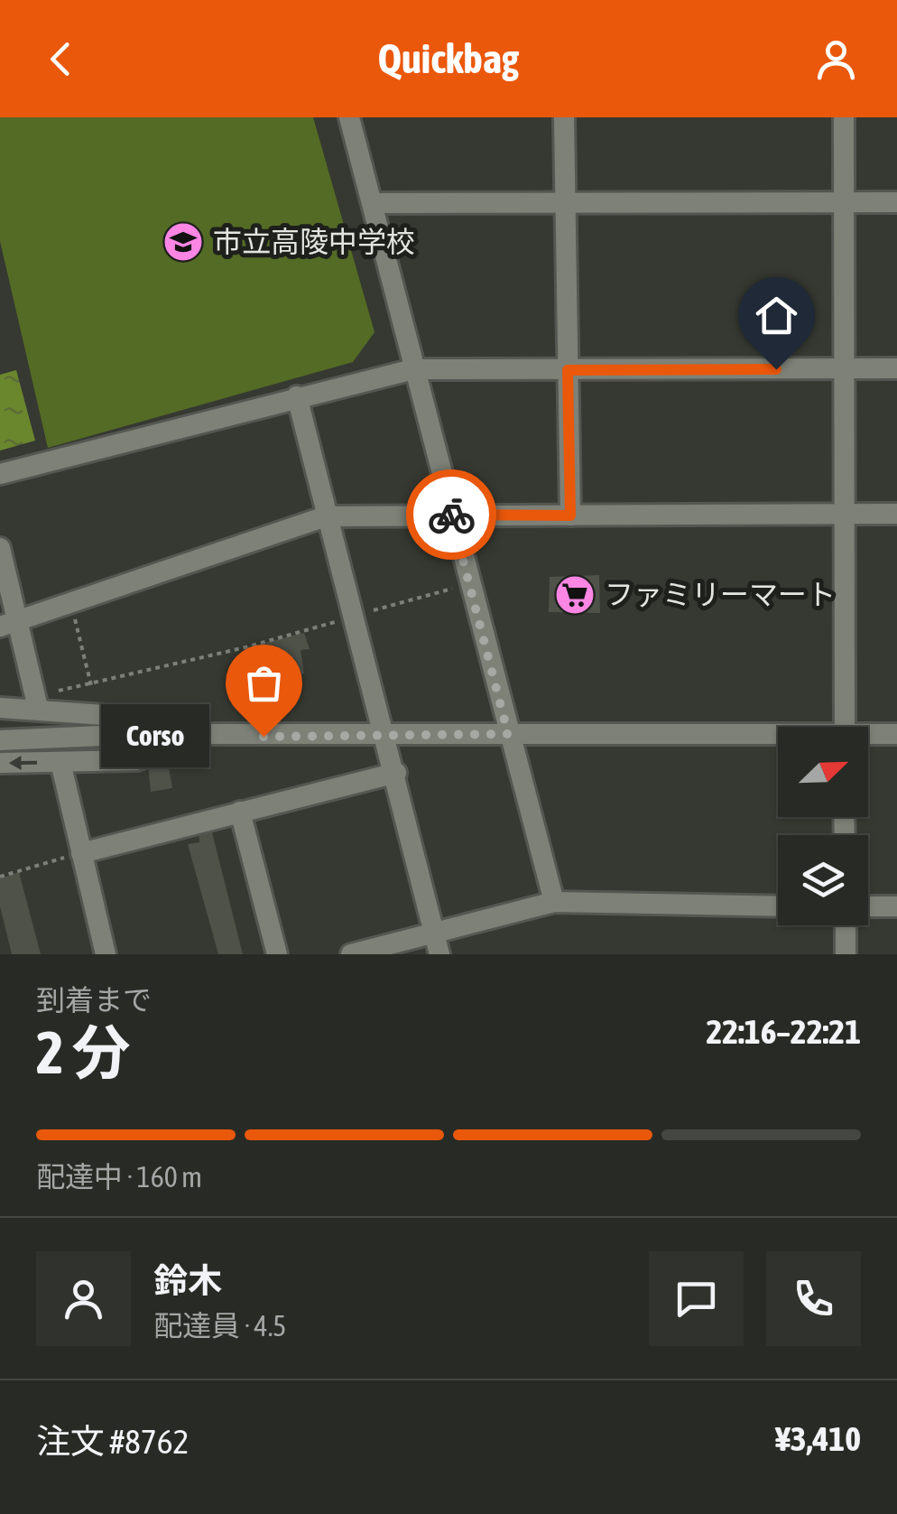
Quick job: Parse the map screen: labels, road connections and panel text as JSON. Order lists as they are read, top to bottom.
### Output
{
  "places": {
    "school or university": ["市立高陵中学校"],
    "supermarket": ["ファミリーマート"],
    "other": ["Corso"]
  },
  "north": "top right",
  "page": {
    "header": "Quickbag",
    "bubble": "Corso",
    "heading": ["2 分", "到着まで", "22:16–22:21"],
    "panel": [
      "鈴木",
      "配達員 · 4.5",
      "注文 #8762",
      "¥3,410"
    ],
    "bar": "配達中 · 160 m"
  }
}
